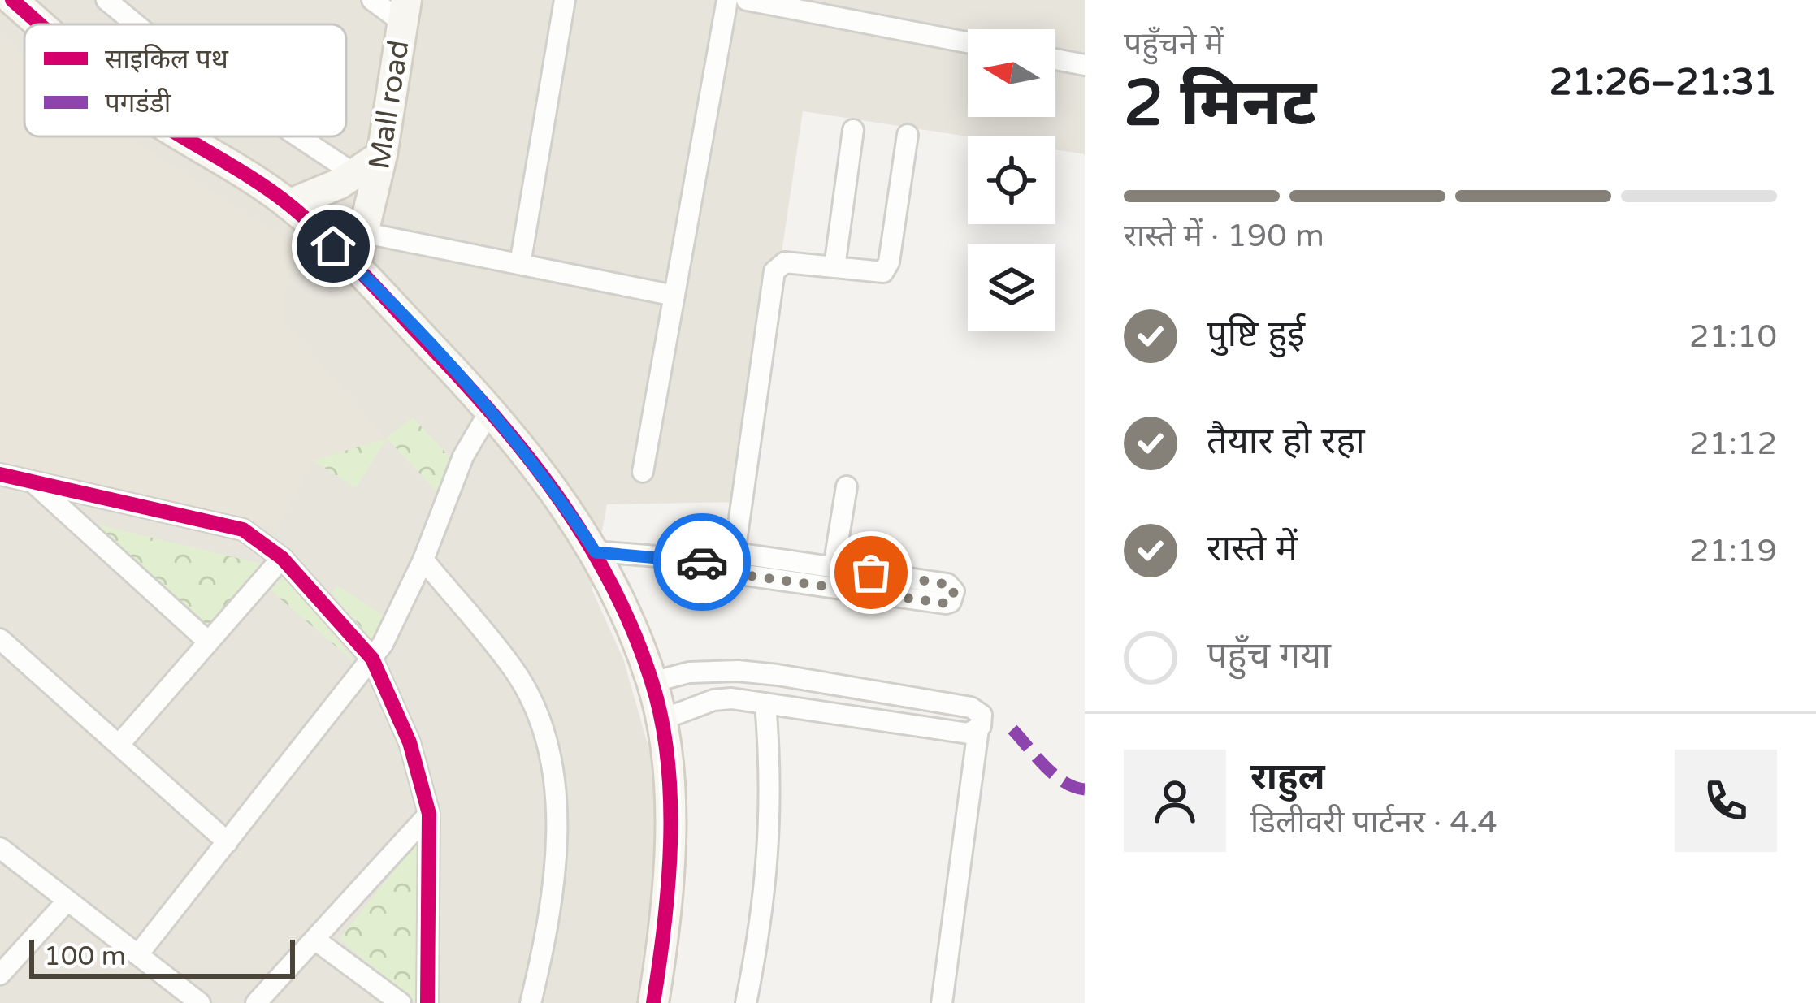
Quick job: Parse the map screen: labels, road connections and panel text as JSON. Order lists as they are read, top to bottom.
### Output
{
  "streets": {
    "street": ["Mall road"]
  },
  "legend": ["साइकिल पथ", "पगडंडी"],
  "scale_bar": "100 m",
  "north": "left",
  "page": {
    "heading": ["2 मिनट", "पहुँचने में", "21:26–21:31"],
    "panel": ["राहुल", "डिलीवरी पार्टनर · 4.4"],
    "bar": "रास्ते में · 190 m",
    "list": [
      ["पुष्टि हुई", "21:10"],
      ["तैयार हो रहा", "21:12"],
      ["रास्ते में", "21:19"],
      "पहुँच गया"
    ],
    "scale": "100 m"
  }
}
